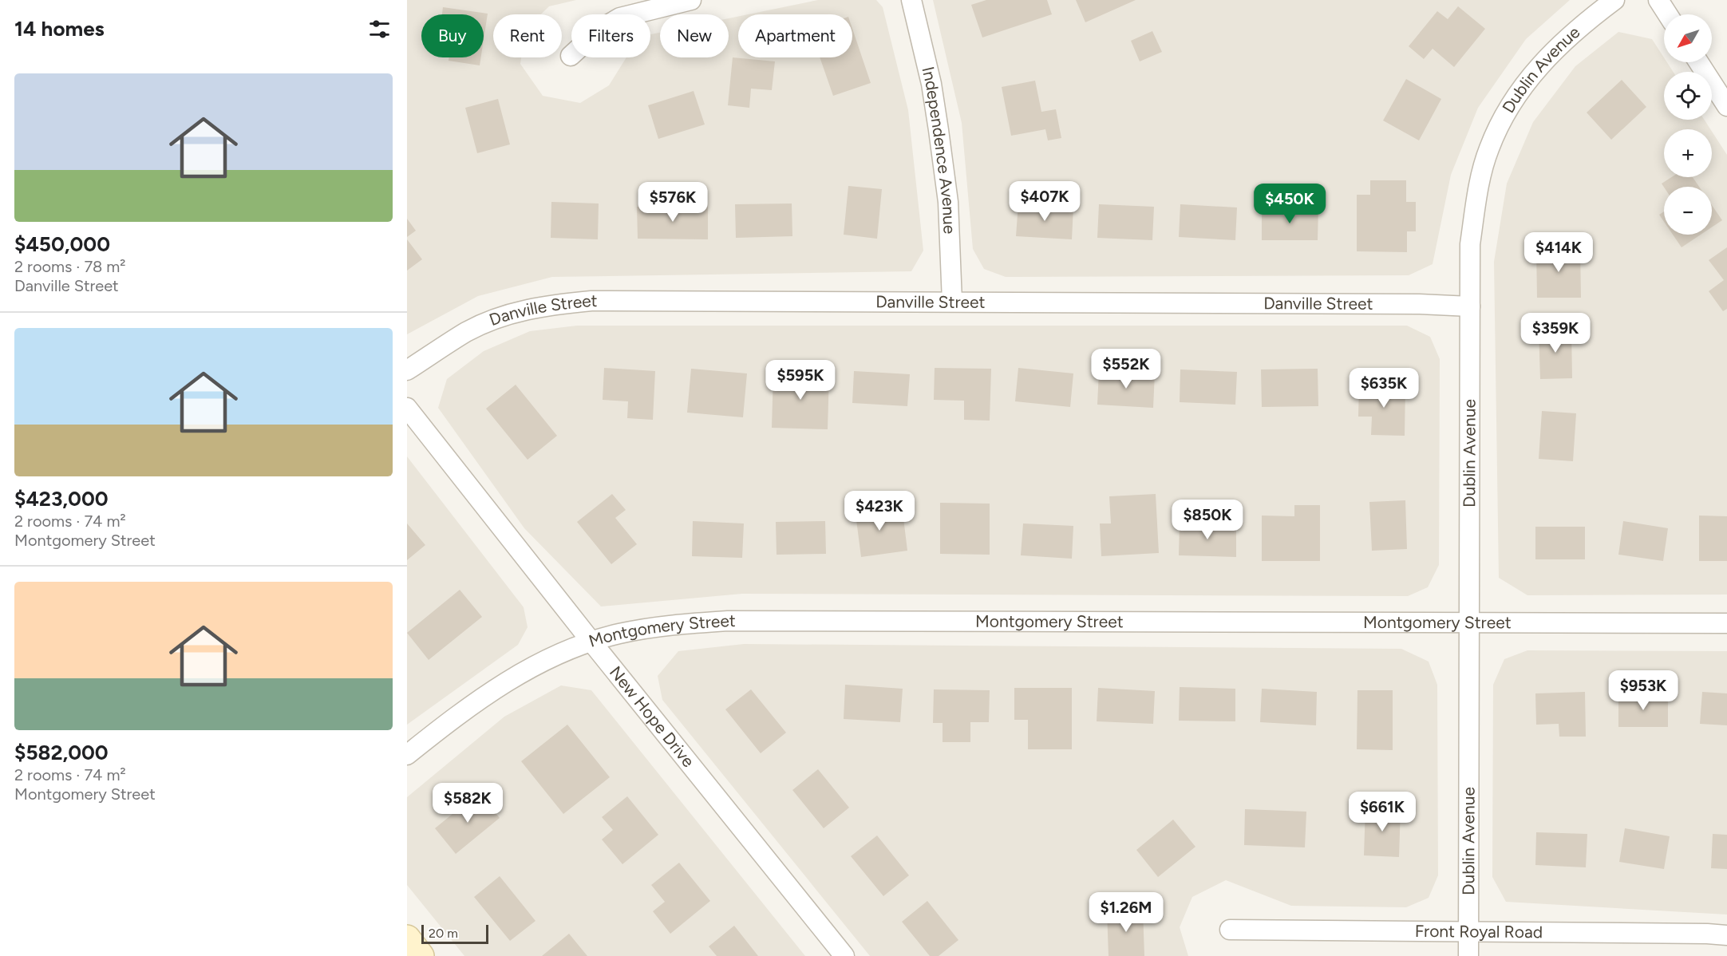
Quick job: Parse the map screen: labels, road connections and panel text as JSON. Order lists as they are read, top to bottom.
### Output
{
  "streets": {
    "street": [
      "Dublin Avenue",
      "Independence Avenue",
      "Danville Street",
      "Montgomery Street",
      "New Hope Drive",
      "Front Royal Road"
    ]
  },
  "crossings": [
    ["Dublin Avenue", "Danville Street"],
    ["Dublin Avenue", "Montgomery Street"],
    ["Dublin Avenue", "Front Royal Road"],
    ["Independence Avenue", "Danville Street"],
    ["Montgomery Street", "New Hope Drive"]
  ],
  "scale_bar": "20 m",
  "north": "bottom left",
  "page": {
    "heading": "14 homes",
    "map_buttons": ["+", "−"],
    "chip": [
      "Buy",
      "Rent",
      "Filters",
      "New",
      "Apartment"
    ],
    "list": [
      {
        "name": "$450,000",
        "note": "2 rooms · 78 m² · Danville Street"
      },
      {
        "name": "$423,000",
        "note": "2 rooms · 74 m² · Montgomery Street"
      },
      {
        "name": "$582,000",
        "note": "2 rooms · 74 m² · Montgomery Street"
      }
    ],
    "price": [
      "$407K",
      "$576K",
      "$450K",
      "$414K",
      "$359K",
      "$552K",
      "$595K",
      "$635K",
      "$423K",
      "$850K",
      "$953K",
      "$582K",
      "$661K",
      "$1.26M"
    ],
    "scale": "20 m"
  }
}
